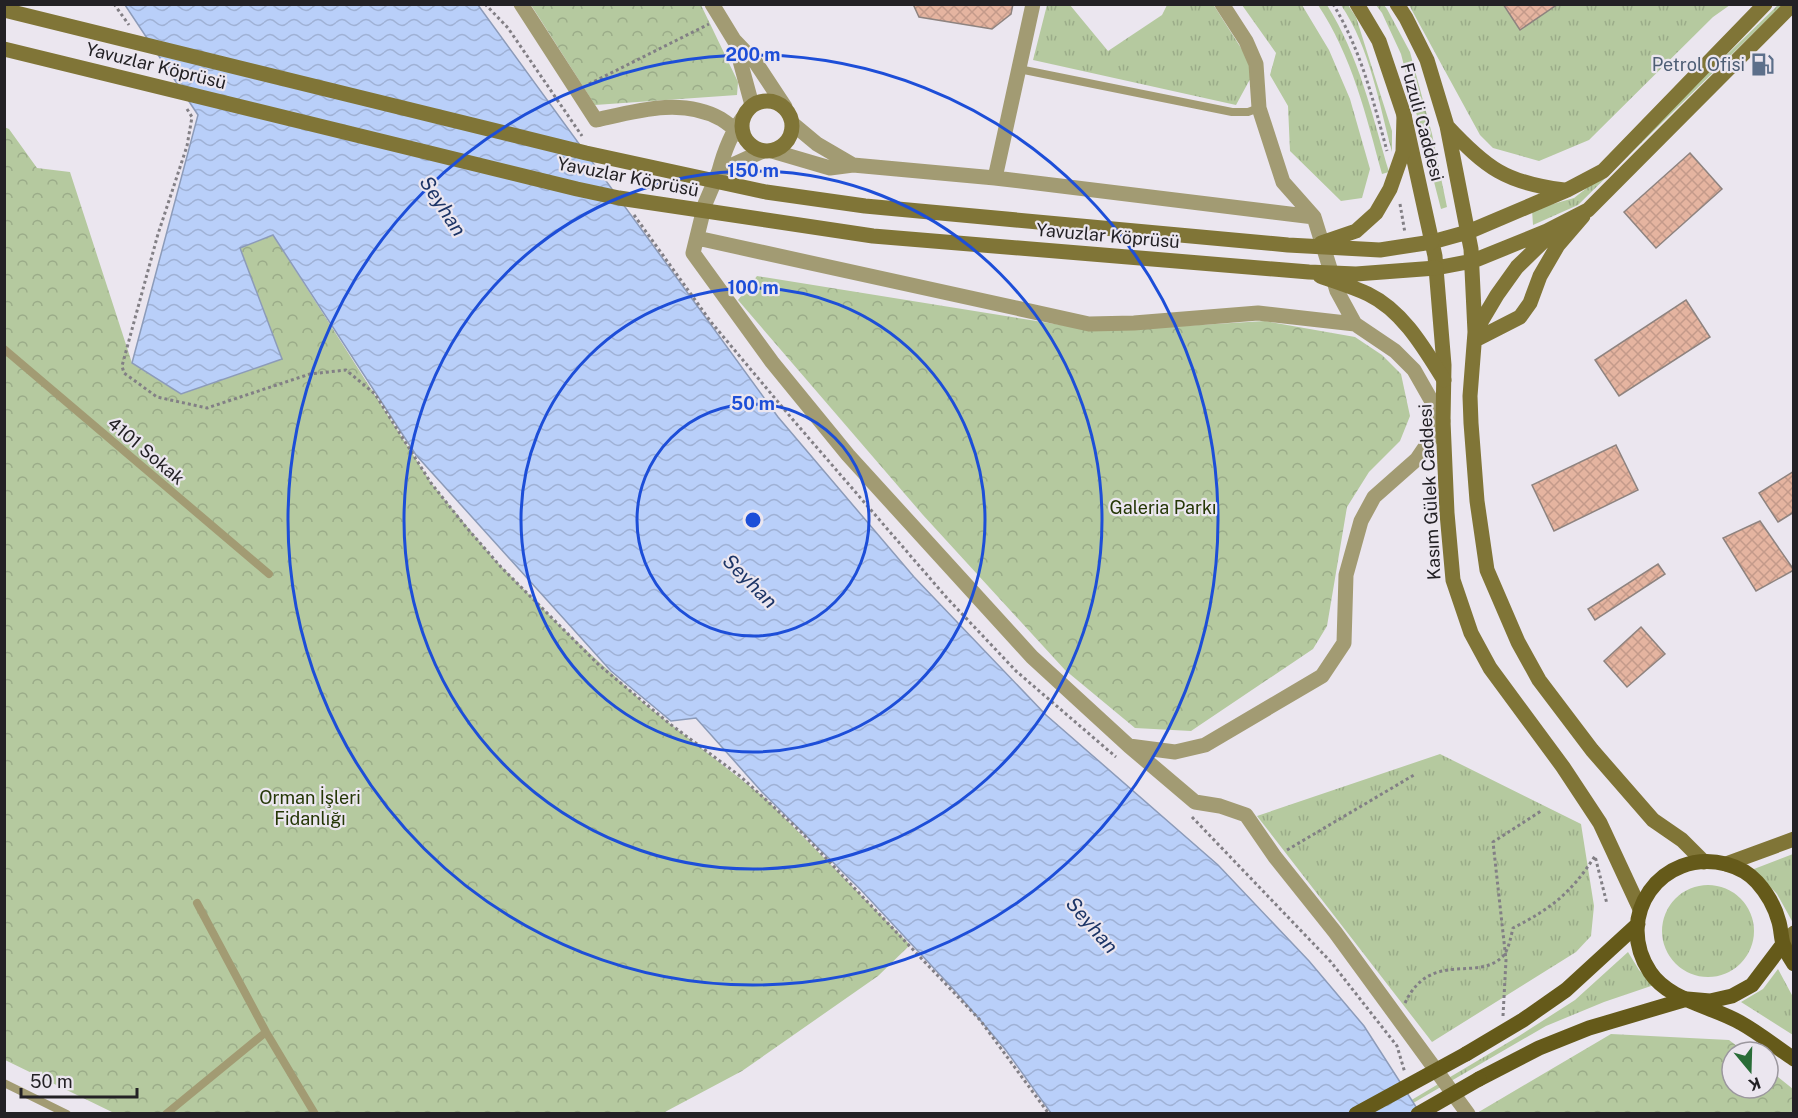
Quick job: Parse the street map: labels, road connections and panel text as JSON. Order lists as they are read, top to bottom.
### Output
{
  "streets": {
    "main road": ["Yavuzlar Köprüsü", "Fuzuli Caddesi", "Kasım Gülek Caddesi"],
    "lane": ["4101 Sokak"]
  },
  "crossings": [
    ["Yavuzlar Köprüsü", "Fuzuli Caddesi"],
    ["Yavuzlar Köprüsü", "Kasım Gülek Caddesi"],
    ["Fuzuli Caddesi", "Kasım Gülek Caddesi"]
  ],
  "water": ["Seyhan"],
  "parks": ["Galeria Parkı", "Orman İşleri Fidanlığı"],
  "places": {
    "fuel station": ["Petrol Ofisi"]
  },
  "scale_bar": "50 m",
  "north": "bottom",
  "rings": [
    "200 m",
    "150 m",
    "100 m",
    "50 m"
  ]
}
